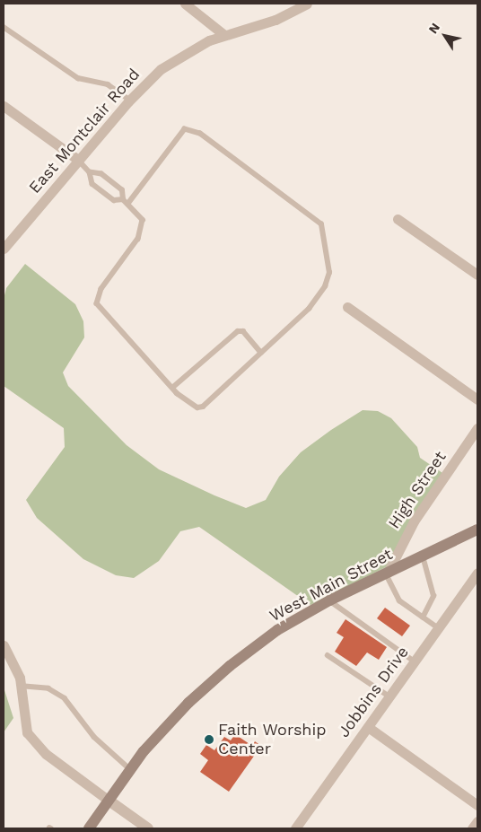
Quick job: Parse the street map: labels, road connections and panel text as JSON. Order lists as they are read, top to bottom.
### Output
{
  "streets": {
    "main road": ["West Main Street"],
    "street": ["East Montclair Road", "High Street", "Jobbins Drive"]
  },
  "crossings": [
    ["High Street", "West Main Street"]
  ],
  "places": ["Faith Worship Center"],
  "north": "top left"
}
